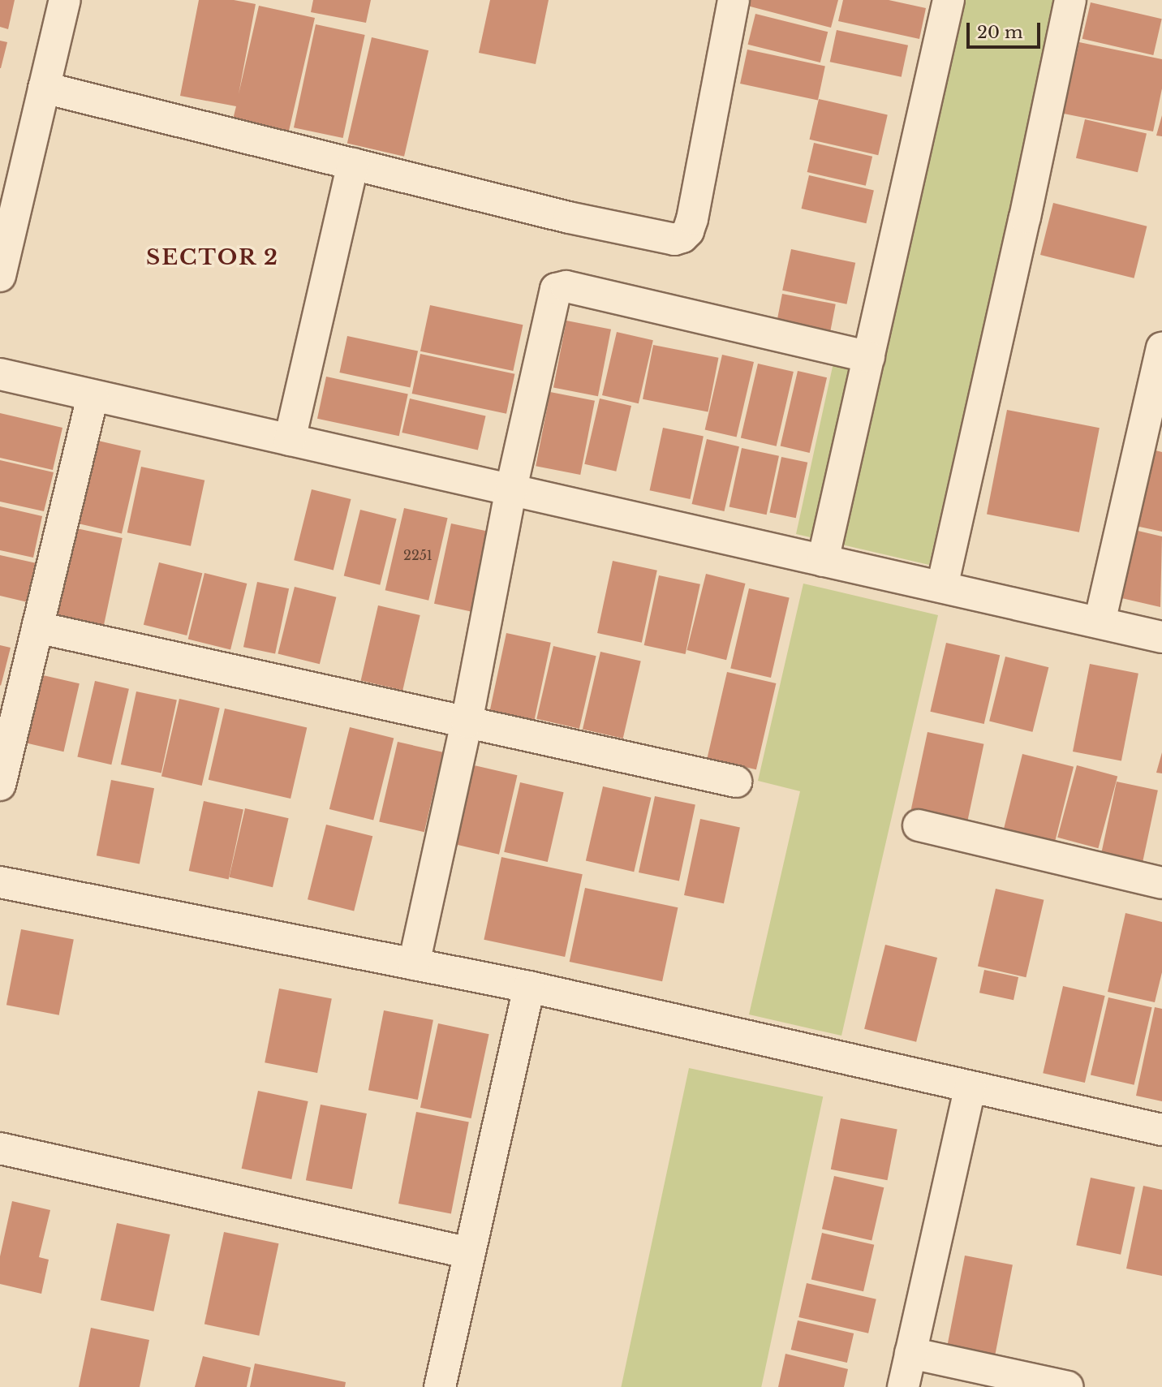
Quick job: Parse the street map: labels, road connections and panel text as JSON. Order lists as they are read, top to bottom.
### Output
{
  "districts": ["SECTOR 2"],
  "house_numbers": ["2251"],
  "scale_bar": "20 m"
}
